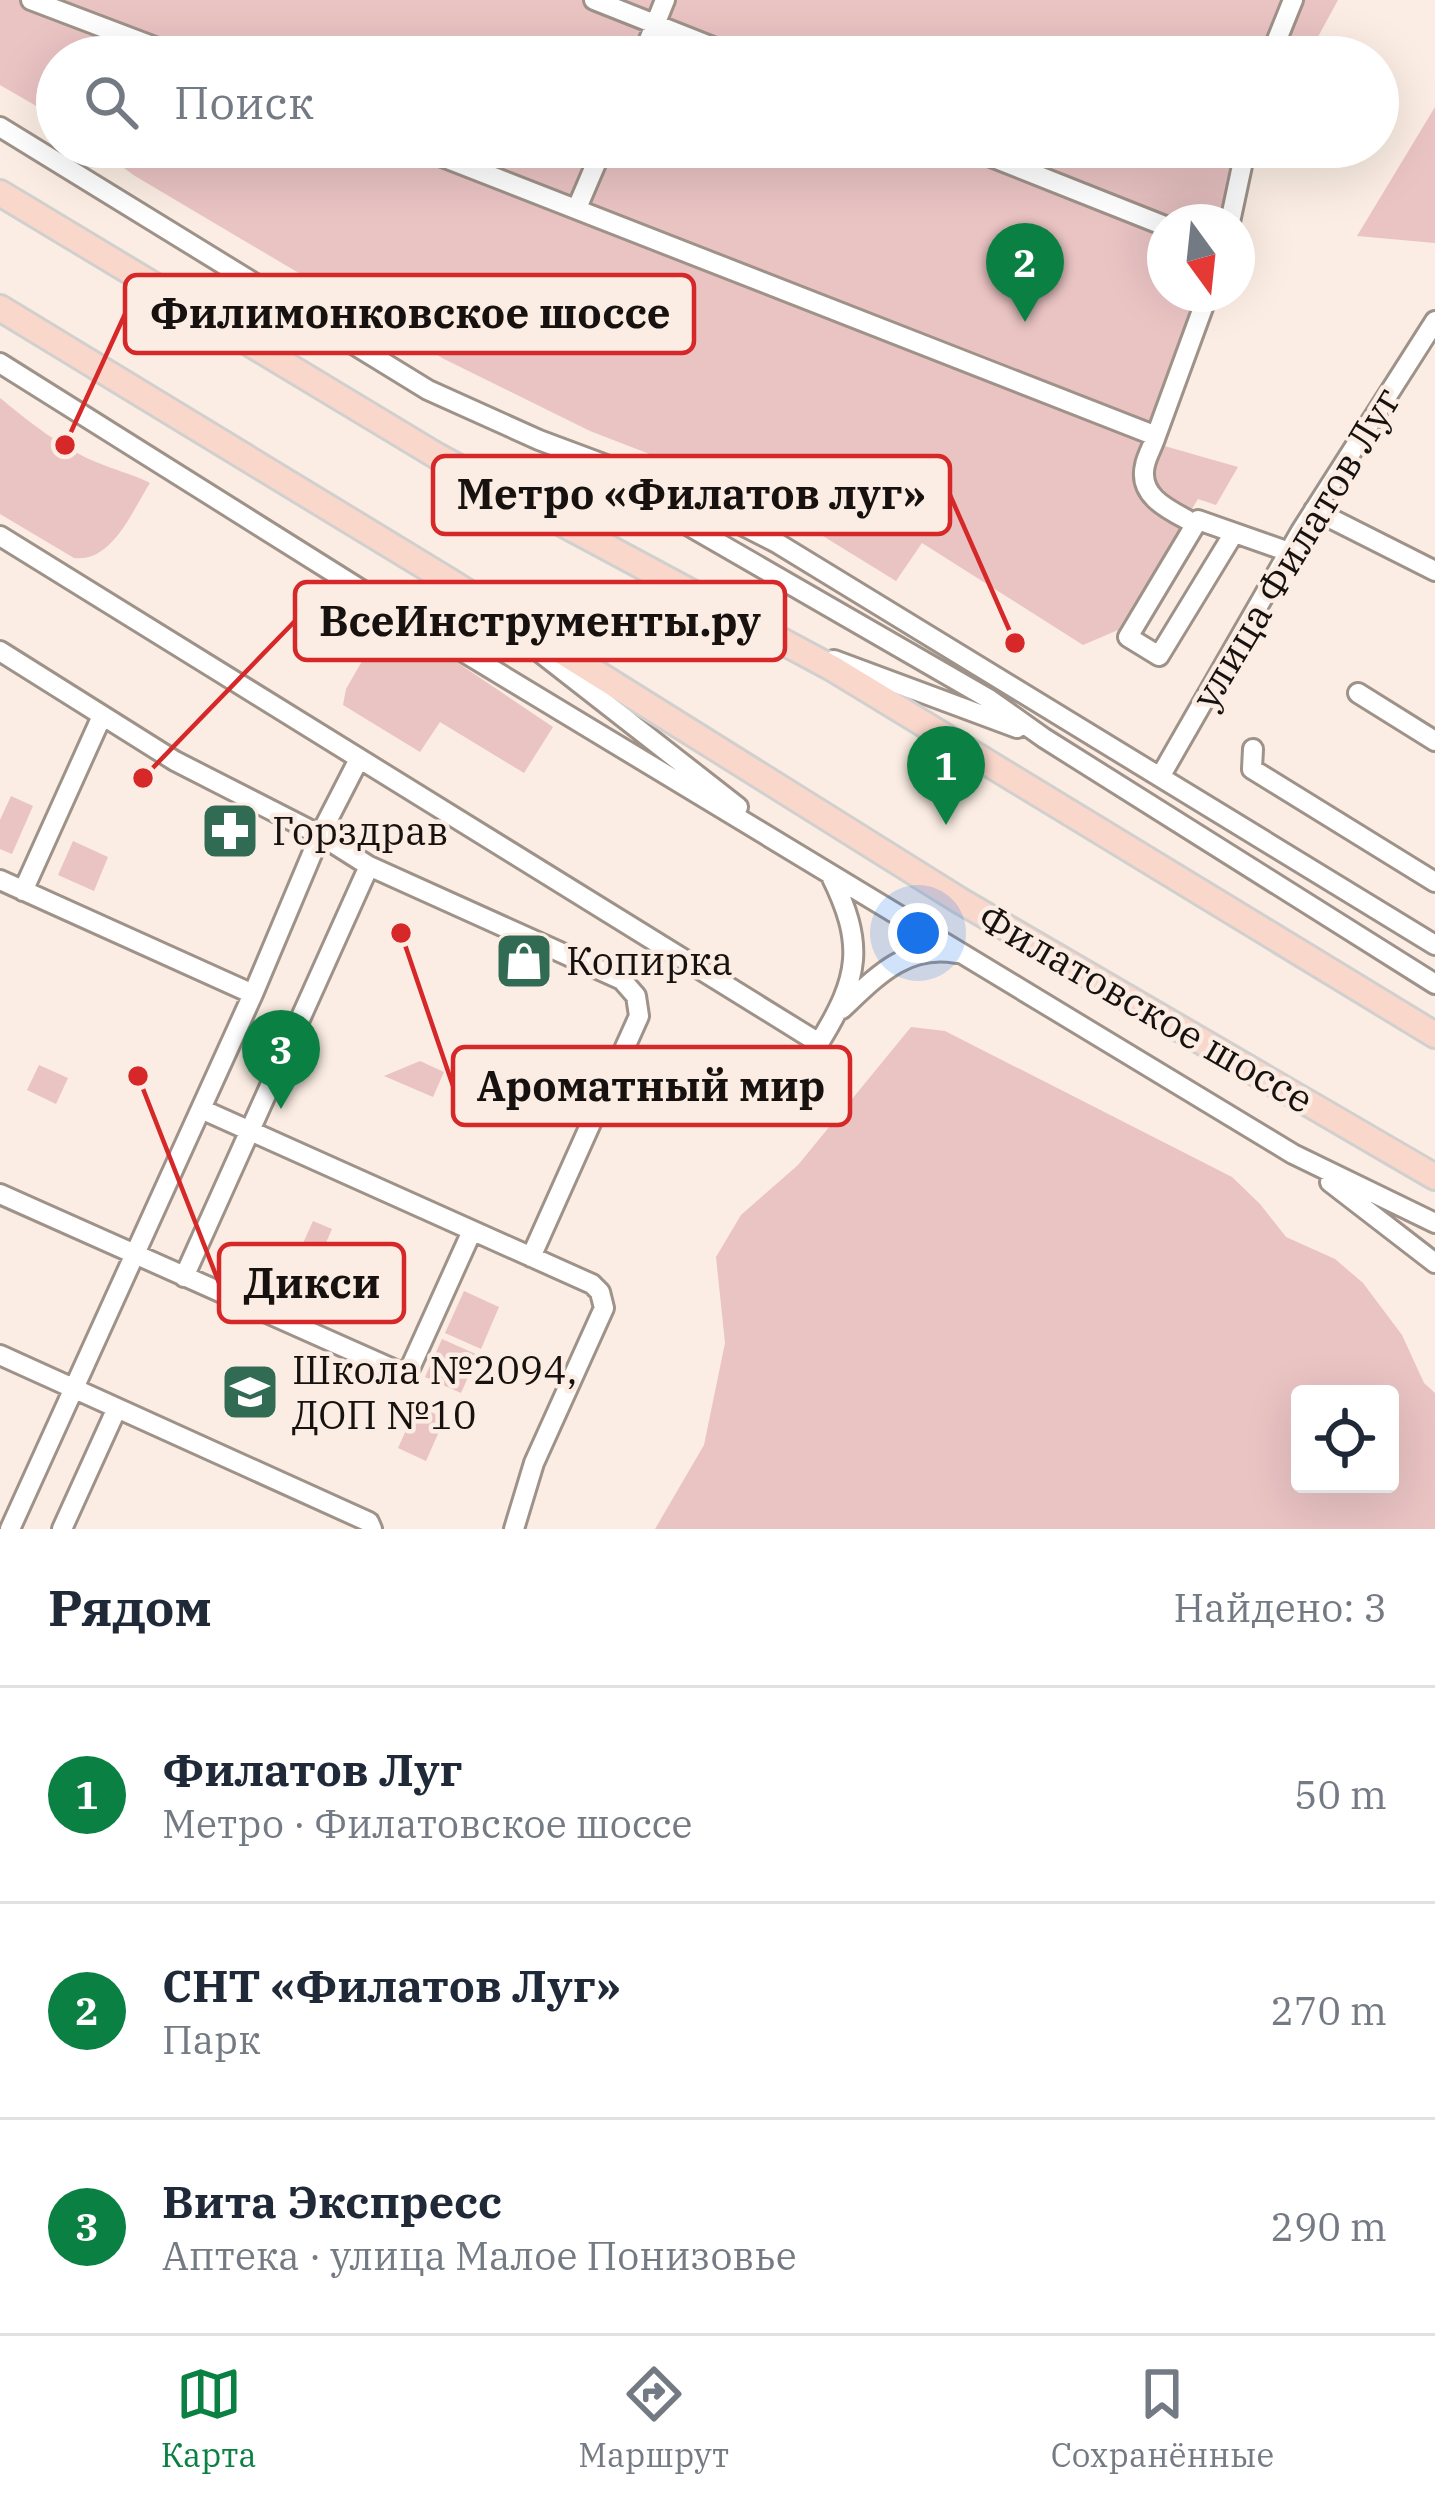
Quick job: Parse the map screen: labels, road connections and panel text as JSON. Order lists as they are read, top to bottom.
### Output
{
  "streets": {
    "main road": ["Филатовское шоссе"],
    "street": ["улица Филатов Луг"]
  },
  "places": {
    "other": [
      "Филимонковское шоссе",
      "Метро «Филатов луг»",
      "ВсеИнструменты.ру",
      "Ароматный мир",
      "Дикси"
    ],
    "pharmacy": ["Горздрав"],
    "shop": ["Копирка"],
    "school or university": ["Школа №2094, ДОП №10"]
  },
  "north": "bottom",
  "page": {
    "search": "Поиск",
    "pins": ["2", "1", "3"],
    "heading": ["Рядом", "Найдено: 3"],
    "list": [
      {
        "mark": "1",
        "name": "Филатов Луг",
        "note": "Метро · Филатовское шоссе",
        "value": "50 m"
      },
      {
        "mark": "2",
        "name": "СНТ «Филатов Луг»",
        "note": "Парк",
        "value": "270 m"
      },
      {
        "mark": "3",
        "name": "Вита Экспресс",
        "note": "Аптека · улица Малое Понизовье",
        "value": "290 m"
      }
    ],
    "nav": ["Карта", "Маршрут", "Сохранённые"]
  }
}
